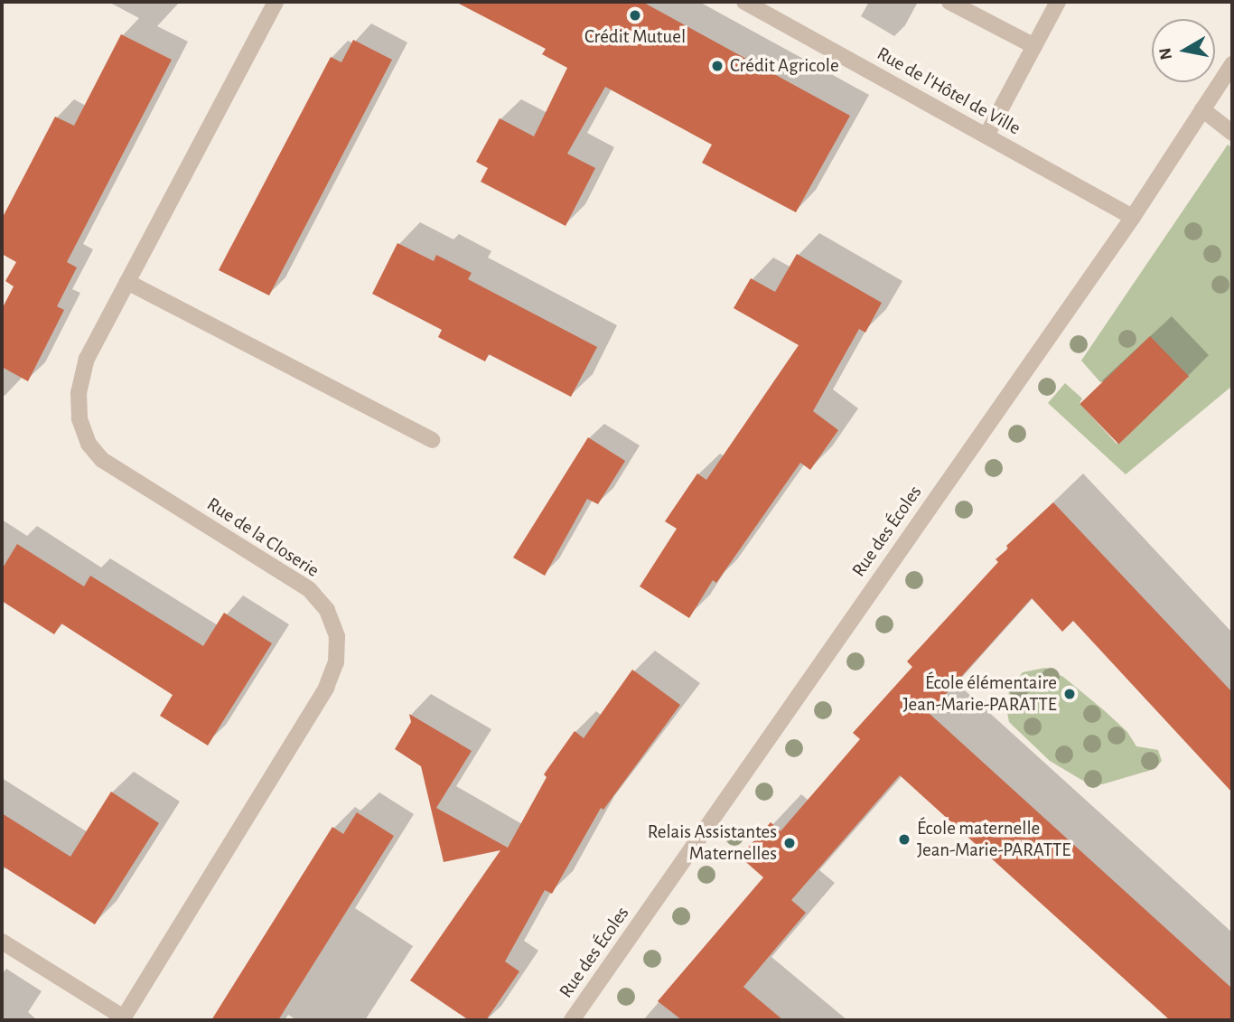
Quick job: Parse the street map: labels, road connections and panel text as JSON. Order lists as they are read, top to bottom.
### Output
{
  "streets": {
    "street": ["Rue de l'Hôtel de Ville", "Rue des Écoles", "Rue de la Closerie"]
  },
  "crossings": [
    ["Rue de l'Hôtel de Ville", "Rue des Écoles"]
  ],
  "places": [
    "Crédit Mutuel",
    "Crédit Agricole",
    "École élémentaire Jean-Marie-PARATTE",
    "École maternelle Jean-Marie-PARATTE",
    "Relais Assistantes Maternelles"
  ],
  "north": "left"
}
